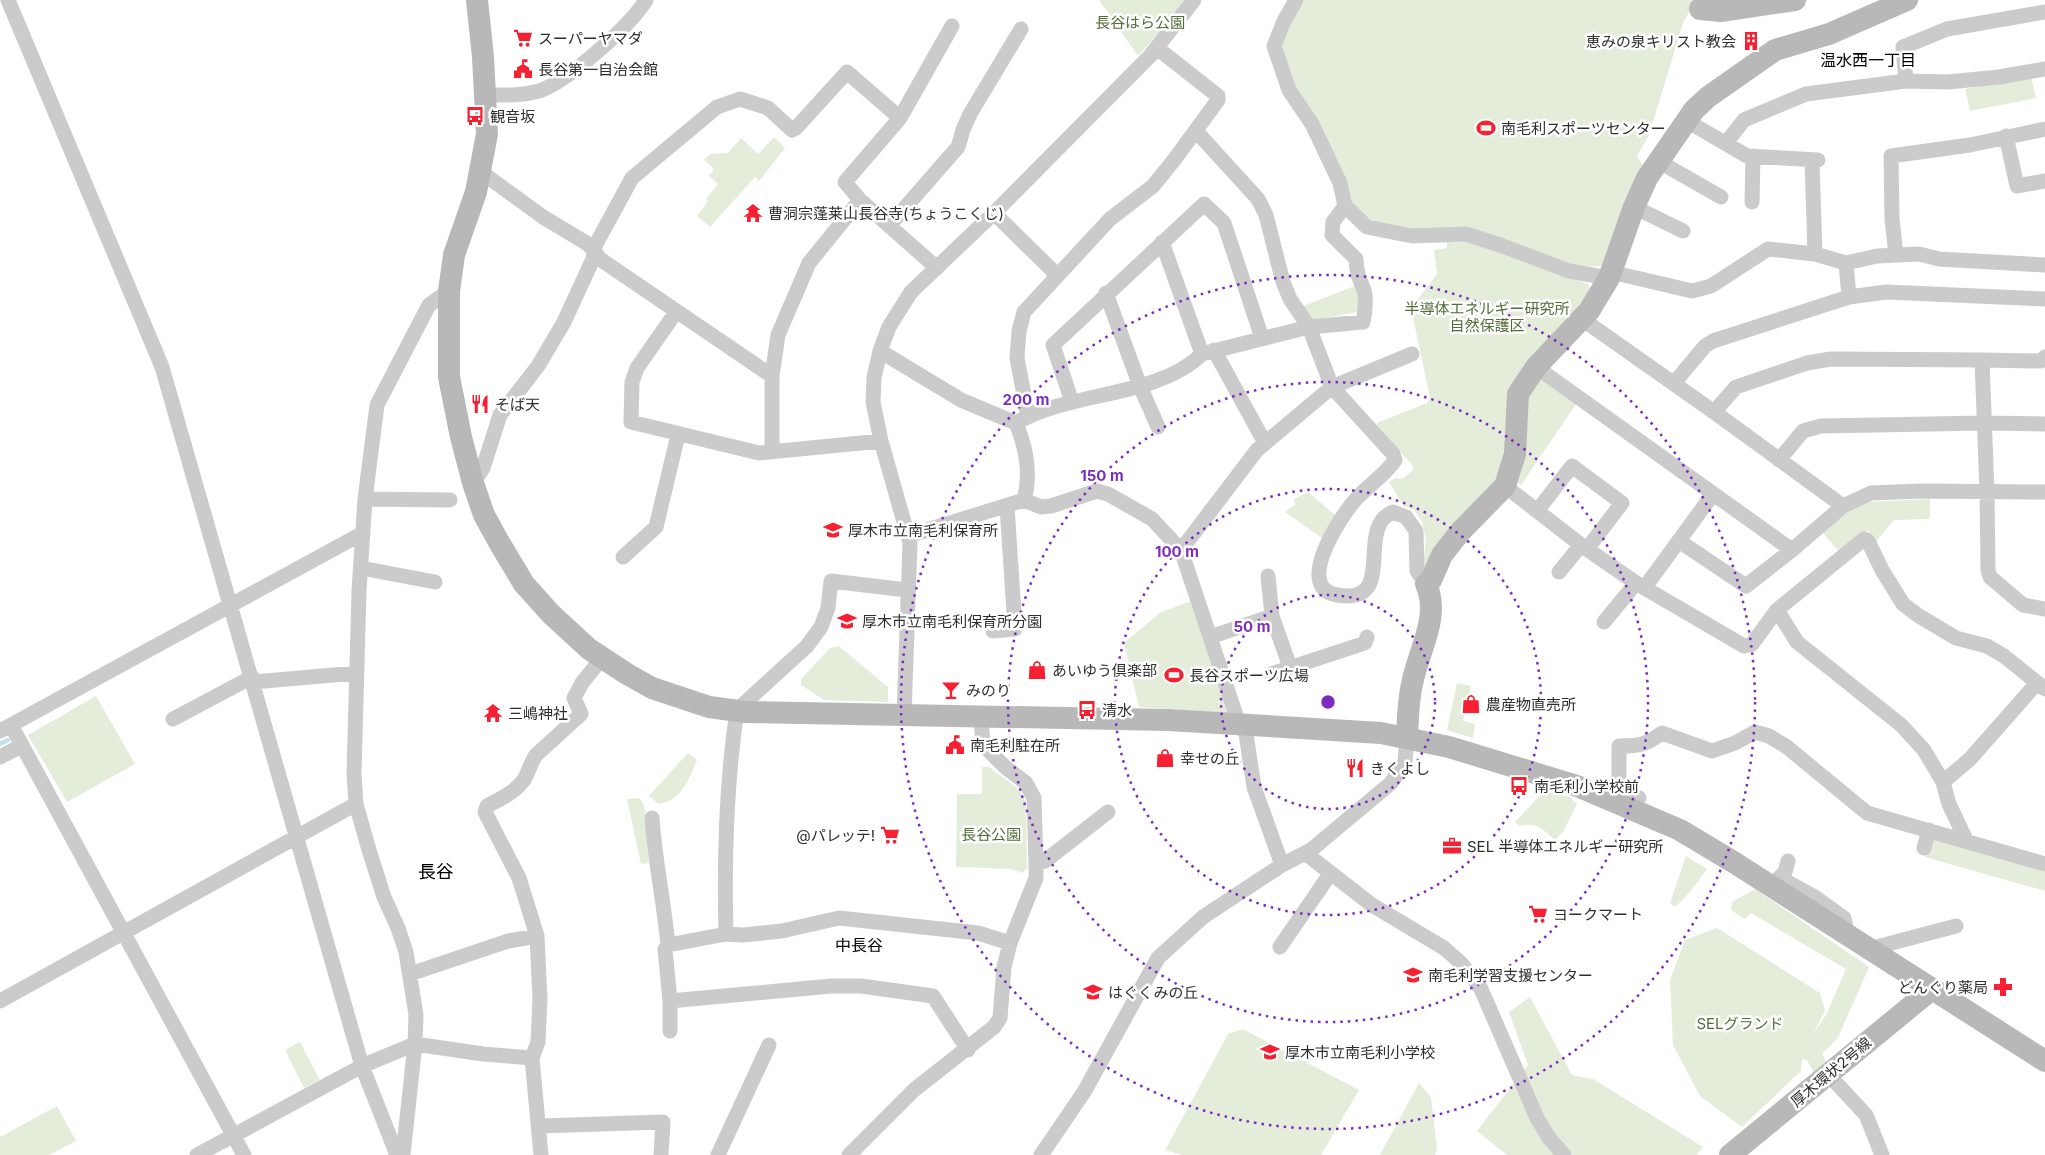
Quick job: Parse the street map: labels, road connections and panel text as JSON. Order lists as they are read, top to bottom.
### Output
{
  "streets": {
    "street": ["厚木環状2号線"]
  },
  "districts": ["温水西一丁目", "長谷", "中長谷"],
  "parks": [
    "長谷はら公園",
    "半導体エネルギー研究所 自然保護区",
    "長谷公園",
    "SELグランド"
  ],
  "places": {
    "supermarket": ["スーパーヤマダ", "@パレッテ!", "ヨークマート"],
    "building": ["恵みの泉キリスト教会"],
    "public building": ["長谷第一自治会館", "南毛利駐在所"],
    "bus stop": ["観音坂", "清水", "南毛利小学校前"],
    "sports": ["南毛利スポーツセンター", "長谷スポーツ広場"],
    "temple": ["曹洞宗蓬莱山長谷寺(ちょうこくじ)", "三嶋神社"],
    "restaurant": ["そば天", "きくよし"],
    "school or university": [
      "厚木市立南毛利保育所",
      "厚木市立南毛利保育所分園",
      "南毛利学習支援センター",
      "はぐくみの丘",
      "厚木市立南毛利小学校"
    ],
    "shop": ["あいゆう倶楽部", "農産物直売所", "幸せの丘"],
    "bar": ["みのり"],
    "office": ["SEL 半導体エネルギー研究所"],
    "pharmacy": ["どんぐり薬局"]
  },
  "rings": [
    "200 m",
    "150 m",
    "100 m",
    "50 m"
  ]
}
